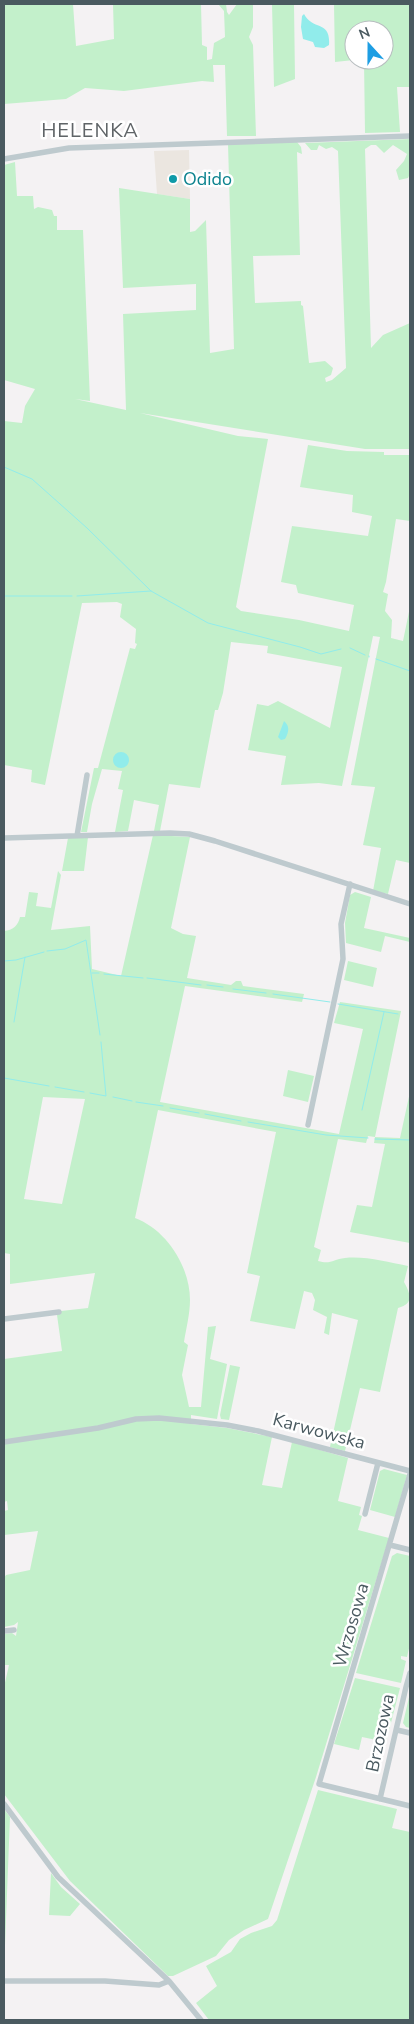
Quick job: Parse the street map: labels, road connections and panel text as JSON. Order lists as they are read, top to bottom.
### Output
{
  "streets": {
    "street": ["Karwowska", "Wrzosowa", "Brzozowa"]
  },
  "crossings": [
    ["Karwowska", "Wrzosowa"],
    ["Wrzosowa", "Brzozowa"]
  ],
  "districts": ["HELENKA"],
  "places": ["Odido"],
  "north": "top"
}
